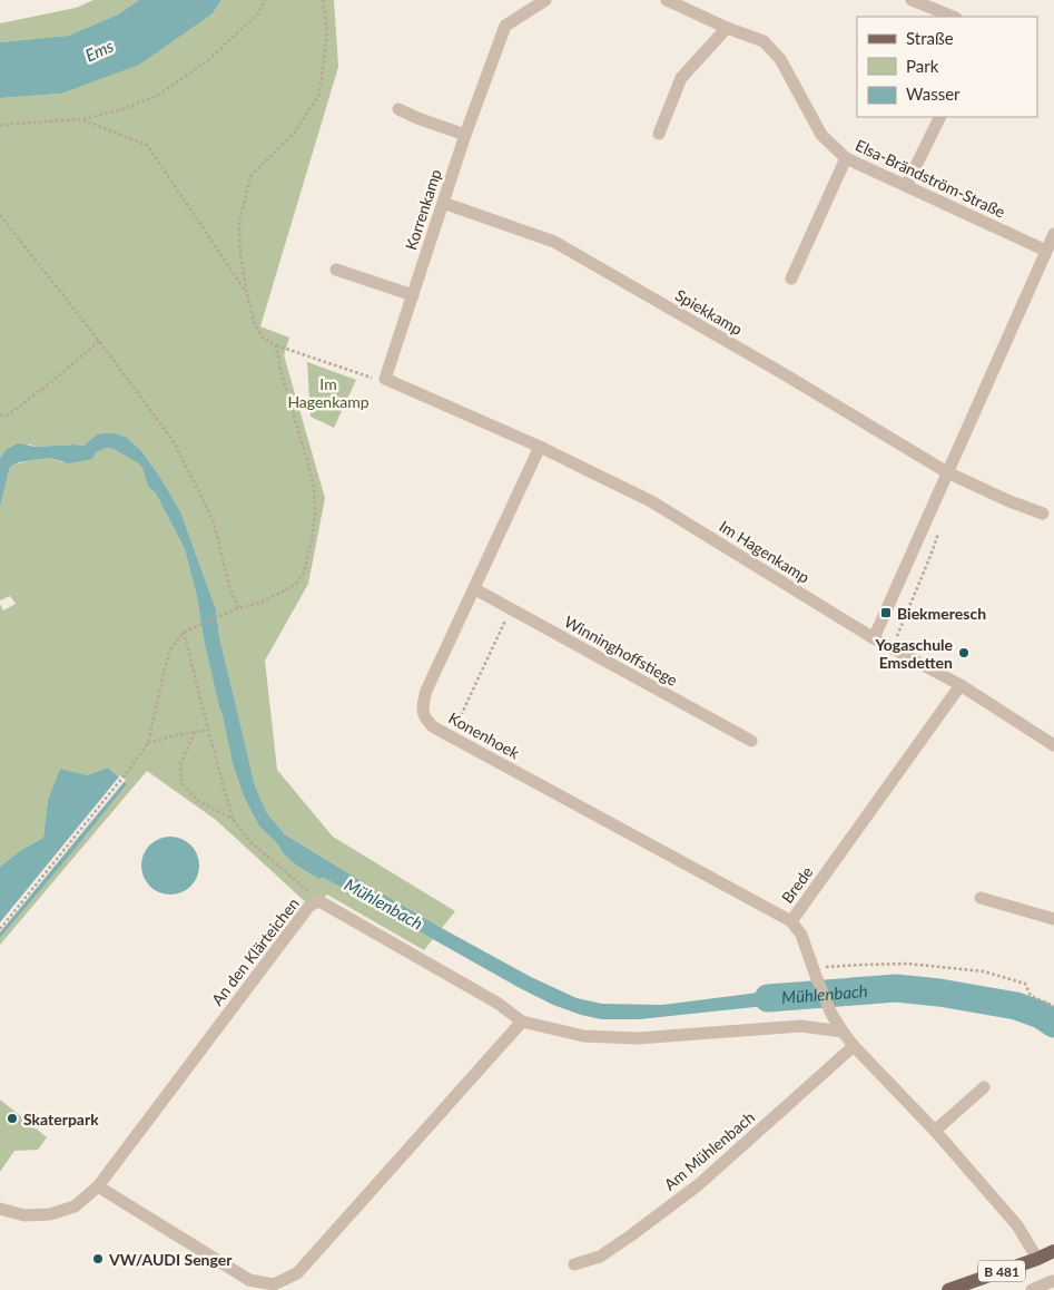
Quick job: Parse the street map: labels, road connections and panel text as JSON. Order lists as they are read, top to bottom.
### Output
{
  "streets": {
    "main road": ["B 481"],
    "street": [
      "Elsa-Brändström-Straße",
      "Korrenkamp",
      "Spiekkamp",
      "Im Hagenkamp",
      "Winninghoffstiege",
      "Konenhoek",
      "Brede",
      "An den Klärteichen",
      "Am Mühlenbach"
    ]
  },
  "crossings": [
    ["Korrenkamp", "Spiekkamp"],
    ["Korrenkamp", "Im Hagenkamp"],
    ["Im Hagenkamp", "Konenhoek"],
    ["Im Hagenkamp", "Brede"],
    ["Winninghoffstiege", "Konenhoek"],
    ["Konenhoek", "Brede"],
    ["Brede", "An den Klärteichen"],
    ["Brede", "Am Mühlenbach"],
    ["Brede", "B 481"]
  ],
  "water": ["Ems", "Mühlenbach"],
  "parks": ["Im Hagenkamp"],
  "places": {
    "transit": ["Biekmeresch"],
    "other": ["Yogaschule Emsdetten", "Skaterpark", "VW/AUDI Senger"]
  },
  "legend": ["Straße", "Park", "Wasser"]
}
